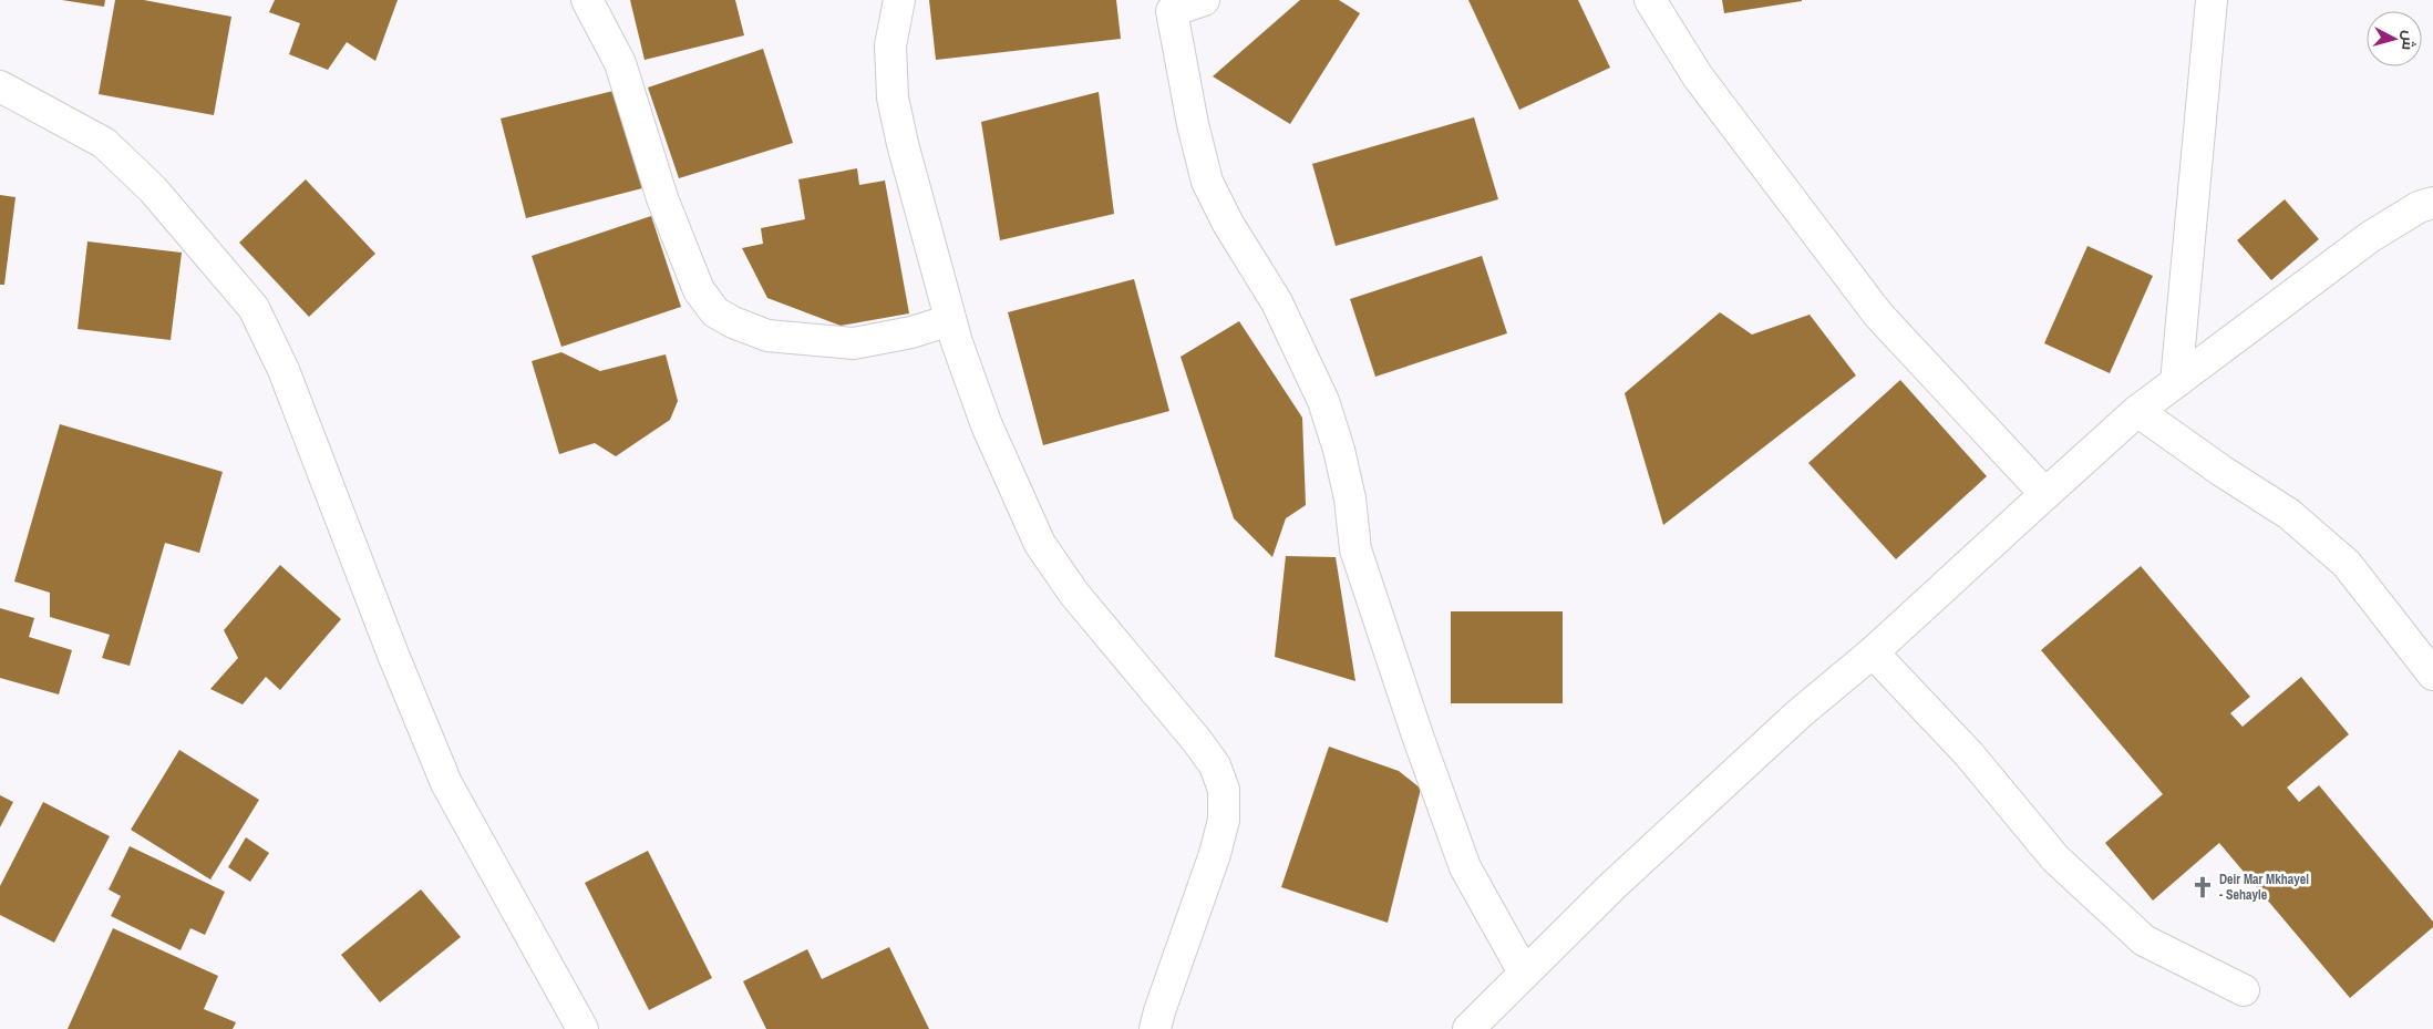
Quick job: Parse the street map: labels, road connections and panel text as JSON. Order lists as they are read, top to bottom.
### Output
{
  "places": {
    "church": ["Deir Mar Mkhayel - Sehayle"]
  },
  "north": "right"
}
